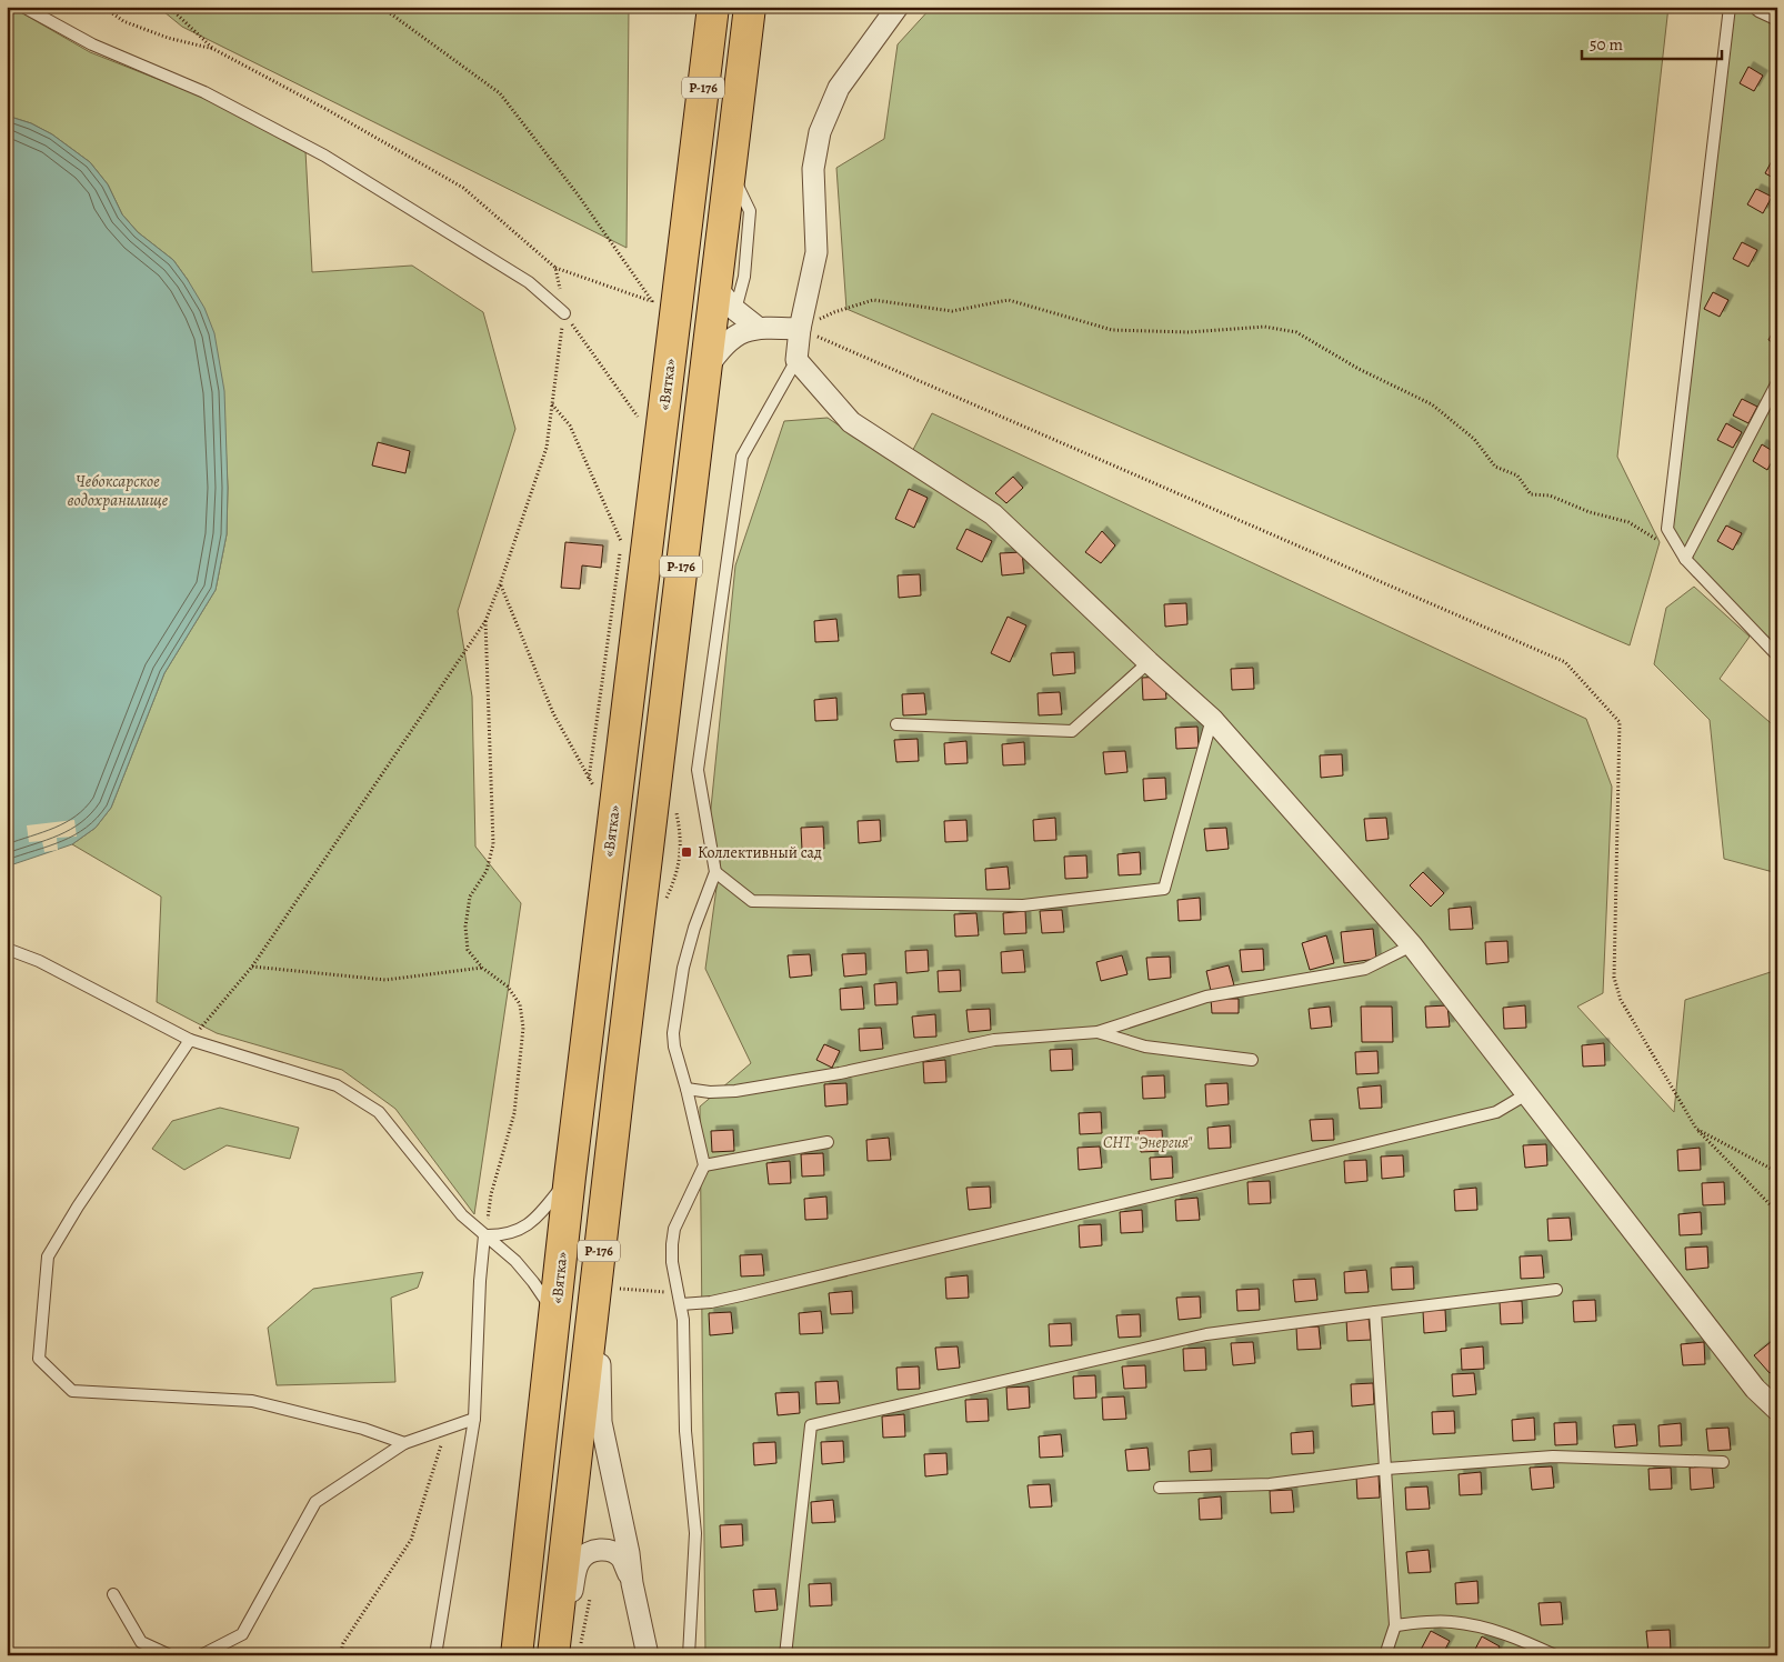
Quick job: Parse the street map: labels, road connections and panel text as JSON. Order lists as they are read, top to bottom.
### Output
{
  "streets": {
    "highway": ["Р-176", "«Вятка»"]
  },
  "water": ["Чебоксарское водохранилище"],
  "parks": ["СНТ \"Энергия\""],
  "places": {
    "transit": ["Коллективный сад"]
  },
  "scale_bar": "50 m"
}
